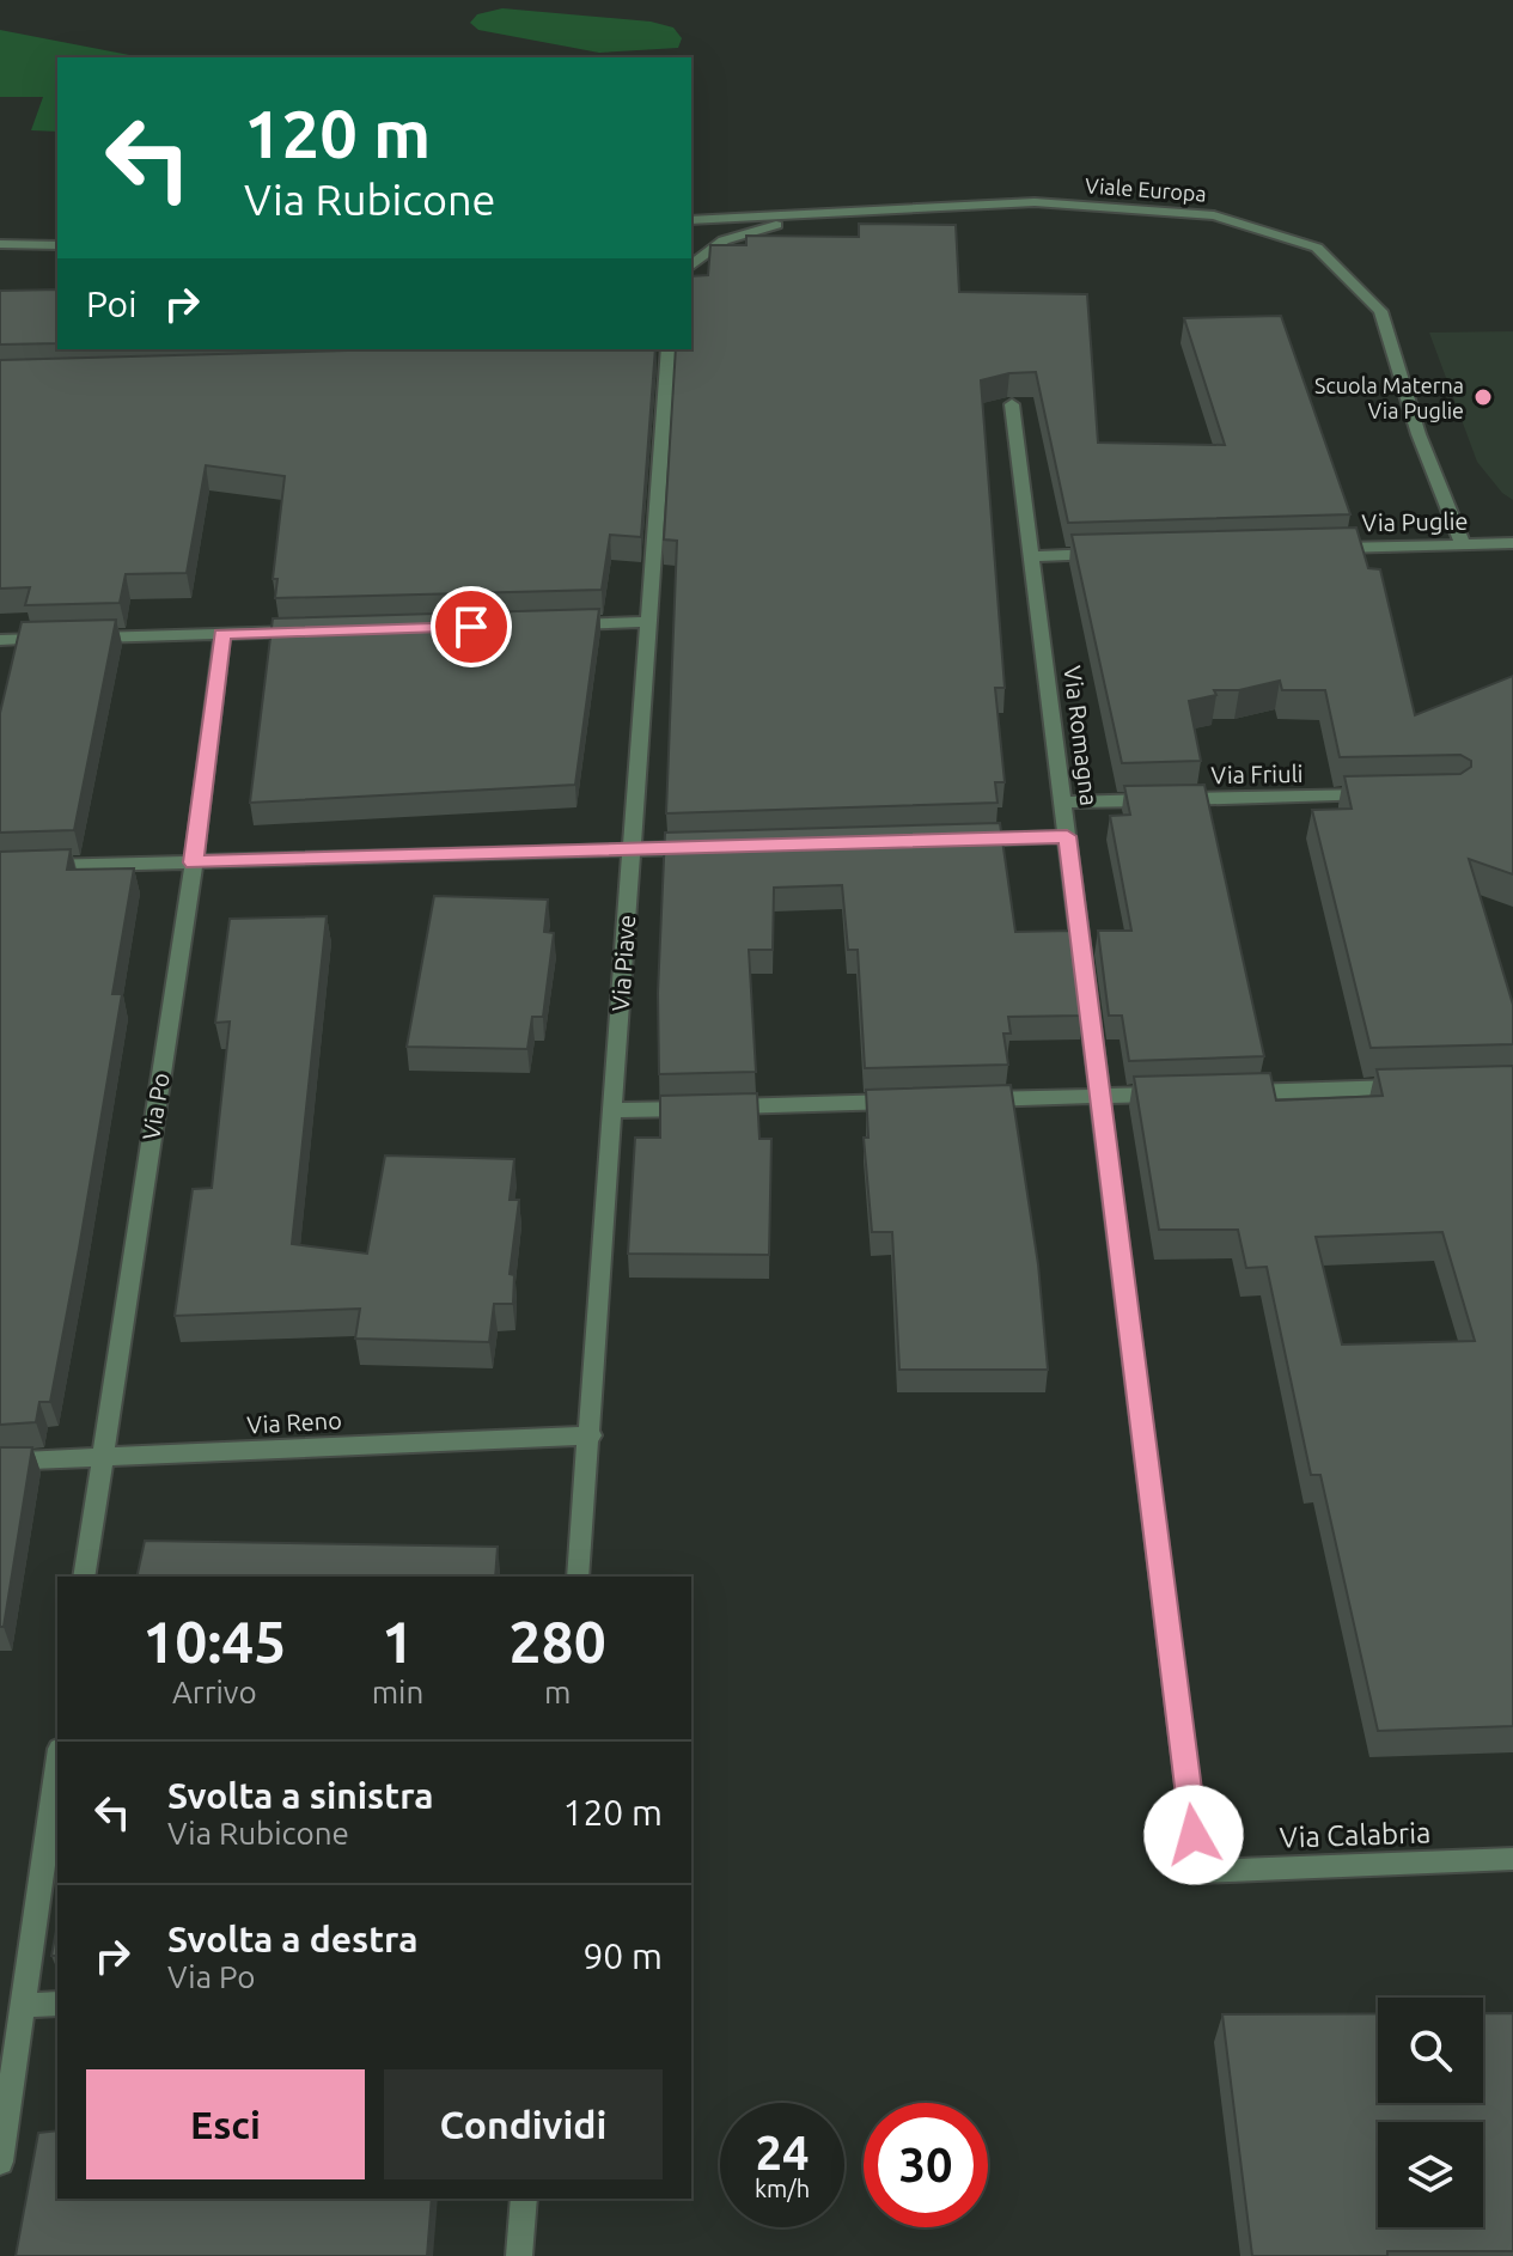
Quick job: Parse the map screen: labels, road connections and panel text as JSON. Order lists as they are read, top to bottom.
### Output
{
  "streets": {
    "street": [
      "Viale Europa",
      "Via Puglie",
      "Via Romagna",
      "Via Friuli",
      "Via Piave",
      "Via Po",
      "Via Reno",
      "Via Calabria"
    ]
  },
  "crossings": [
    ["Viale Europa", "Via Puglie"],
    ["Via Romagna", "Via Friuli"],
    ["Via Romagna", "Via Calabria"],
    ["Via Piave", "Via Reno"],
    ["Via Po", "Via Reno"]
  ],
  "places": ["Scuola Materna Via Puglie"],
  "page": {
    "turn": ["120 m", "Via Rubicone"],
    "then": "Poi",
    "eta": [
      "10:45",
      "Arrivo",
      "1",
      "min",
      "280",
      "m"
    ],
    "list": [
      {
        "name": "Svolta a sinistra",
        "note": "Via Rubicone",
        "value": "120 m"
      },
      {
        "name": "Svolta a destra",
        "note": "Via Po",
        "value": "90 m"
      }
    ],
    "buttons": ["Esci", "Condividi"],
    "speed": "24 km/h",
    "limit": "30"
  }
}
